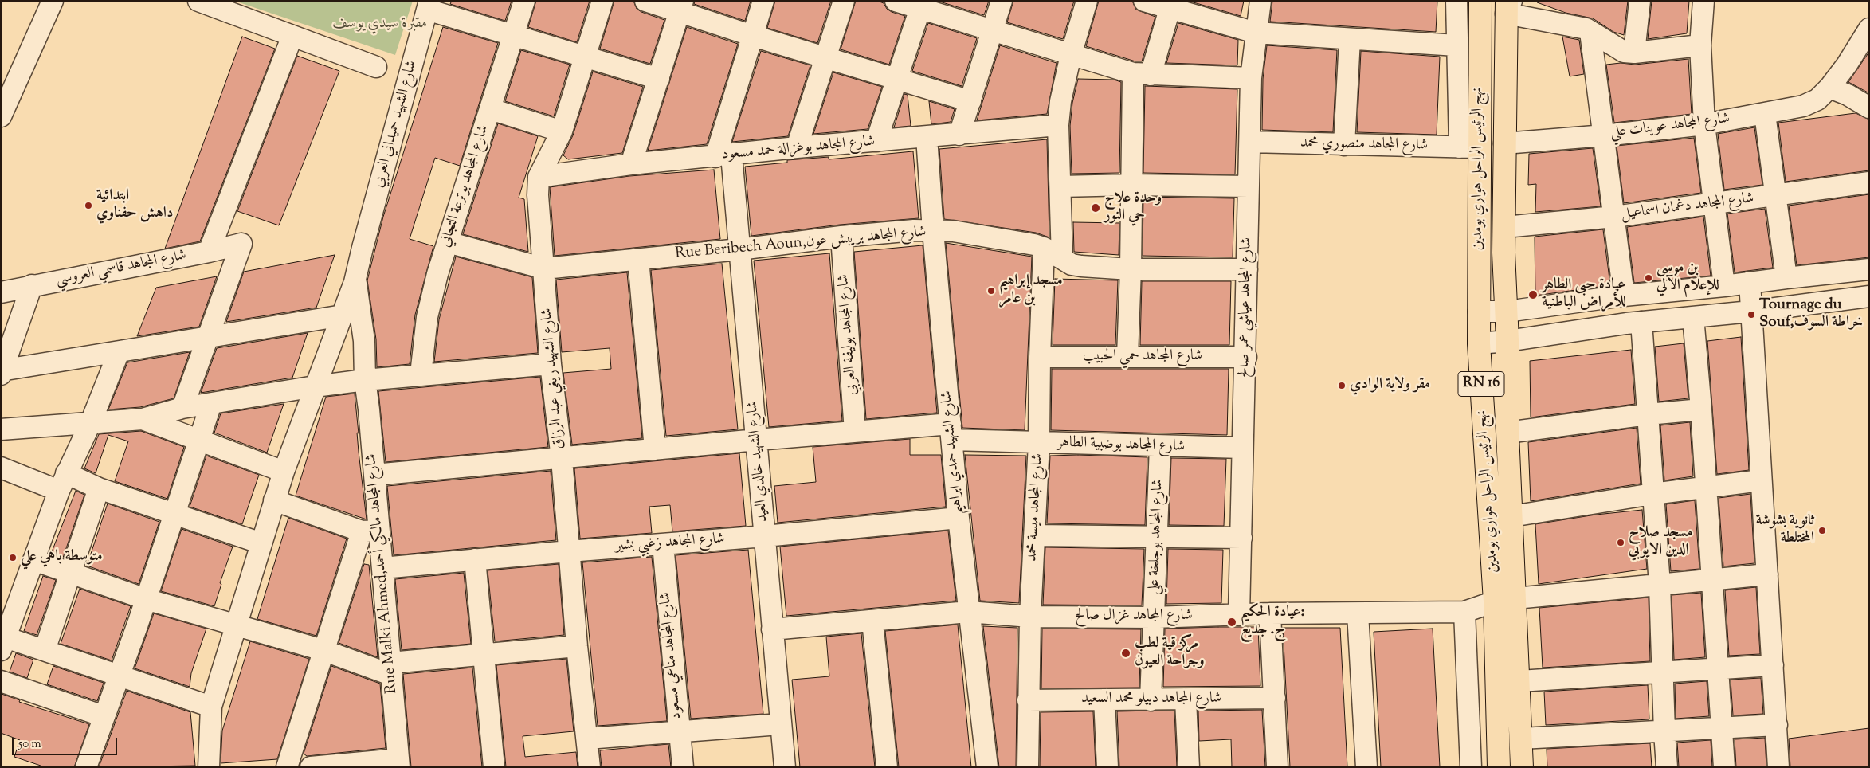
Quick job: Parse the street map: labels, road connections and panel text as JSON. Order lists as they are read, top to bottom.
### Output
{
  "streets": {
    "main road": ["نهج الرئيس الراحل هواري بومدين", "RN 16"],
    "street": [
      "شارع الشهيد حميداني العربي",
      "شارع المجاهد عوينات علي",
      "شارع المجاهد منصوري محمد",
      "شارع المجاهد بوغزالة حمد مسعود",
      "شارع المجاهد بوترعة التجاني",
      "شارع المجاهد دغمان اسماعيل",
      "Rue Beribech Aoun,شارع المجاهد بريبش عون",
      "شارع المجاهد قاسمي العروسي",
      "شارع المجاهد عياشي عمر صالح",
      "شارع المجاهد بوليفة العربي",
      "شارع المجاهد حمي الحبيب",
      "شارع الشهيد ريغي عبد الرزاق",
      "شارع المجاهد بوضبية الطاهر",
      "شارع الشهيد حمدي ابراهيم",
      "شارع الشهيد خالدي العيد",
      "شارع المجاهد ميسة محمد",
      "شارع المجاهد بوجلخة علي",
      "شارع المجاهد زغبي بشير",
      "Rue Malki Ahmed,شارع المجاهد مالكي أحمد",
      "شارع المجاهد غزال صالح",
      "شارع المجاهد مناعي مسعود",
      "شارع المجاهد دبيلو محمد السعيد"
    ]
  },
  "crossings": [
    ["شارع الشهيد حميداني العربي", "Rue Malki Ahmed,شارع المجاهد مالكي أحمد"],
    ["شارع المجاهد عوينات علي", "نهج الرئيس الراحل هواري بومدين"],
    ["شارع المجاهد منصوري محمد", "نهج الرئيس الراحل هواري بومدين"],
    ["شارع المجاهد منصوري محمد", "شارع المجاهد عياشي عمر صالح"],
    ["شارع المجاهد بوغزالة حمد مسعود", "شارع الشهيد ريغي عبد الرزاق"],
    ["شارع المجاهد بوغزالة حمد مسعود", "شارع الشهيد حمدي ابراهيم"],
    ["شارع المجاهد بوغزالة حمد مسعود", "شارع الشهيد خالدي العيد"],
    ["نهج الرئيس الراحل هواري بومدين", "شارع المجاهد دغمان اسماعيل"],
    ["نهج الرئيس الراحل هواري بومدين", "شارع المجاهد غزال صالح"],
    ["شارع المجاهد بوترعة التجاني", "Rue Beribech Aoun,شارع المجاهد بريبش عون"],
    ["Rue Beribech Aoun,شارع المجاهد بريبش عون", "شارع المجاهد عياشي عمر صالح"],
    ["Rue Beribech Aoun,شارع المجاهد بريبش عون", "شارع المجاهد بوليفة العربي"],
    ["Rue Beribech Aoun,شارع المجاهد بريبش عون", "شارع الشهيد ريغي عبد الرزاق"],
    ["Rue Beribech Aoun,شارع المجاهد بريبش عون", "شارع الشهيد حمدي ابراهيم"],
    ["Rue Beribech Aoun,شارع المجاهد بريبش عون", "شارع الشهيد خالدي العيد"],
    ["Rue Beribech Aoun,شارع المجاهد بريبش عون", "شارع المجاهد ميسة محمد"],
    ["شارع المجاهد عياشي عمر صالح", "شارع المجاهد حمي الحبيب"],
    ["شارع المجاهد عياشي عمر صالح", "شارع المجاهد بوضبية الطاهر"],
    ["شارع المجاهد عياشي عمر صالح", "شارع المجاهد غزال صالح"],
    ["شارع المجاهد بوليفة العربي", "شارع المجاهد بوضبية الطاهر"],
    ["شارع المجاهد حمي الحبيب", "شارع المجاهد ميسة محمد"],
    ["شارع الشهيد ريغي عبد الرزاق", "شارع المجاهد بوضبية الطاهر"],
    ["شارع الشهيد ريغي عبد الرزاق", "شارع المجاهد زغبي بشير"],
    ["شارع المجاهد بوضبية الطاهر", "شارع الشهيد حمدي ابراهيم"],
    ["شارع المجاهد بوضبية الطاهر", "شارع الشهيد خالدي العيد"],
    ["شارع المجاهد بوضبية الطاهر", "شارع المجاهد ميسة محمد"],
    ["شارع المجاهد بوضبية الطاهر", "شارع المجاهد بوجلخة علي"],
    ["شارع المجاهد بوضبية الطاهر", "Rue Malki Ahmed,شارع المجاهد مالكي أحمد"],
    ["شارع الشهيد حمدي ابراهيم", "شارع المجاهد زغبي بشير"],
    ["شارع الشهيد حمدي ابراهيم", "شارع المجاهد غزال صالح"],
    ["شارع الشهيد خالدي العيد", "شارع المجاهد زغبي بشير"],
    ["شارع الشهيد خالدي العيد", "شارع المجاهد غزال صالح"],
    ["شارع المجاهد ميسة محمد", "شارع المجاهد غزال صالح"],
    ["شارع المجاهد ميسة محمد", "شارع المجاهد دبيلو محمد السعيد"],
    ["شارع المجاهد بوجلخة علي", "شارع المجاهد غزال صالح"],
    ["شارع المجاهد بوجلخة علي", "شارع المجاهد دبيلو محمد السعيد"],
    ["شارع المجاهد زغبي بشير", "Rue Malki Ahmed,شارع المجاهد مالكي أحمد"],
    ["شارع المجاهد زغبي بشير", "شارع المجاهد مناعي مسعود"]
  ],
  "parks": ["مقبرة سيدي يوسف"],
  "places": [
    "ابتدائية داهش حفناوي",
    "وحدة علاج حي النور",
    "بن موسى للإعلام الآلي",
    "مسجد إبراهيم بن عامر",
    "عيادة حبى الطاهر للأمراض الباطنية",
    "Tournage du Souf,خراطة السوف",
    "مقر ولاية الوادي",
    "ثانوية بشوشة المختلطة",
    "مسجد صلاح الدين الايوبي",
    "متوسطة باهي علي",
    "عيادة الحكيم: ج. جديع",
    "مركز قية لطب وجراحة العيون"
  ],
  "scale_bar": "50 m"
}
